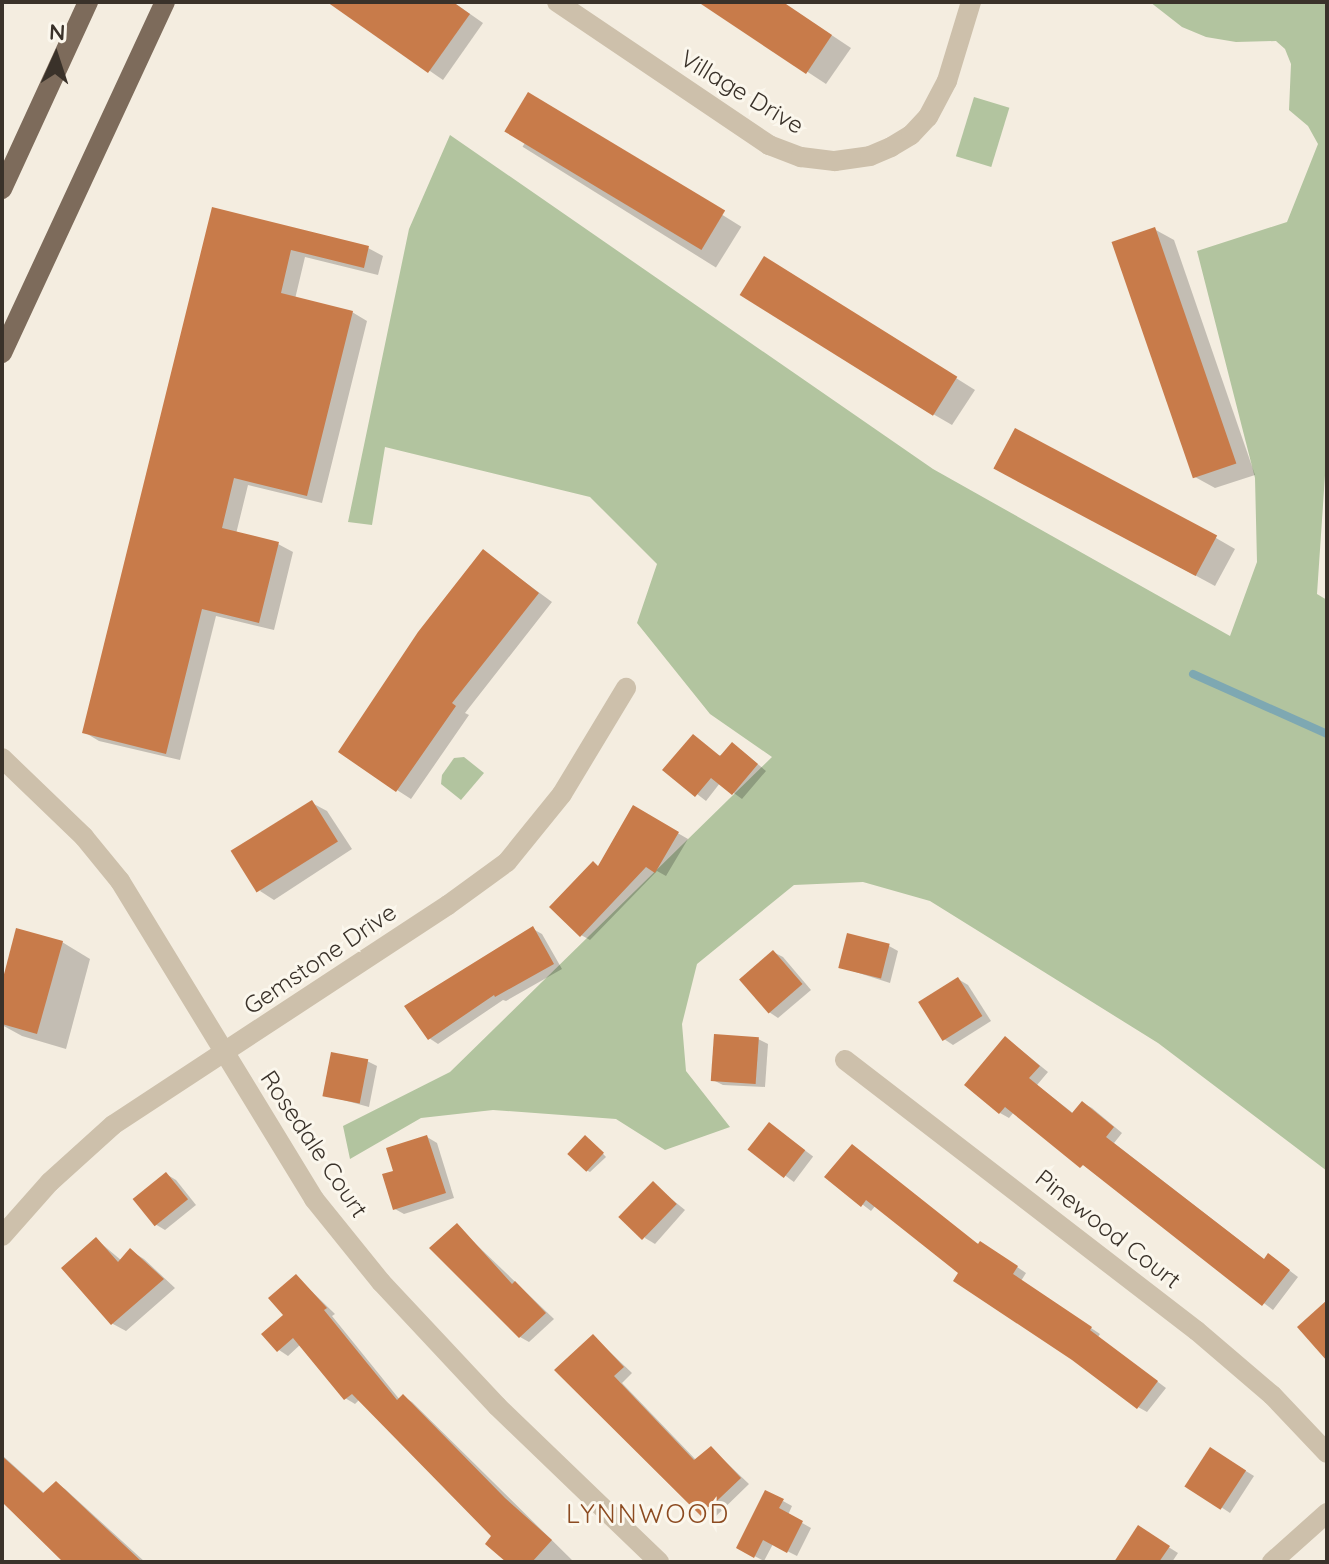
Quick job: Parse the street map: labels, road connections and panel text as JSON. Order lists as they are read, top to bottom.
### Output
{
  "streets": {
    "street": [
      "Village Drive",
      "Gemstone Drive",
      "Rosedale Court",
      "Pinewood Court"
    ]
  },
  "crossings": [
    ["Gemstone Drive", "Rosedale Court"]
  ],
  "districts": ["LYNNWOOD"],
  "north": "top"
}
